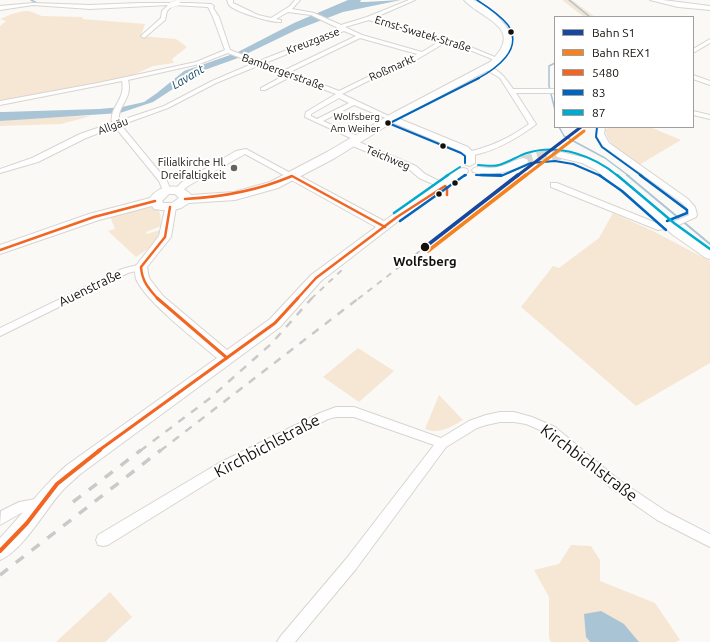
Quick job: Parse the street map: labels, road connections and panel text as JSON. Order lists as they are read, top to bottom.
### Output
{
  "streets": {
    "street": [
      "Ernst-Swatek-Straße",
      "Kreuzgasse",
      "Roßmarkt",
      "Bambergerstraße",
      "Allgäu",
      "Teichweg",
      "Auenstraße",
      "Kirchbichlstraße"
    ]
  },
  "crossings": [
    ["Ernst-Swatek-Straße", "Kreuzgasse"],
    ["Ernst-Swatek-Straße", "Roßmarkt"],
    ["Kreuzgasse", "Bambergerstraße"],
    ["Kreuzgasse", "Allgäu"],
    ["Roßmarkt", "Bambergerstraße"],
    ["Roßmarkt", "Teichweg"]
  ],
  "water": ["Lavant"],
  "places": ["Wolfsberg Am Weiher", "Filialkirche Hl. Dreifaltigkeit", "Wolfsberg"],
  "lines": [
    "transit line 83",
    "rail line S1",
    "rail line REX1",
    "transit line 87",
    "transit line 5480"
  ],
  "legend": [
    "Bahn S1",
    "Bahn REX1",
    "5480",
    "83",
    "87"
  ]
}
